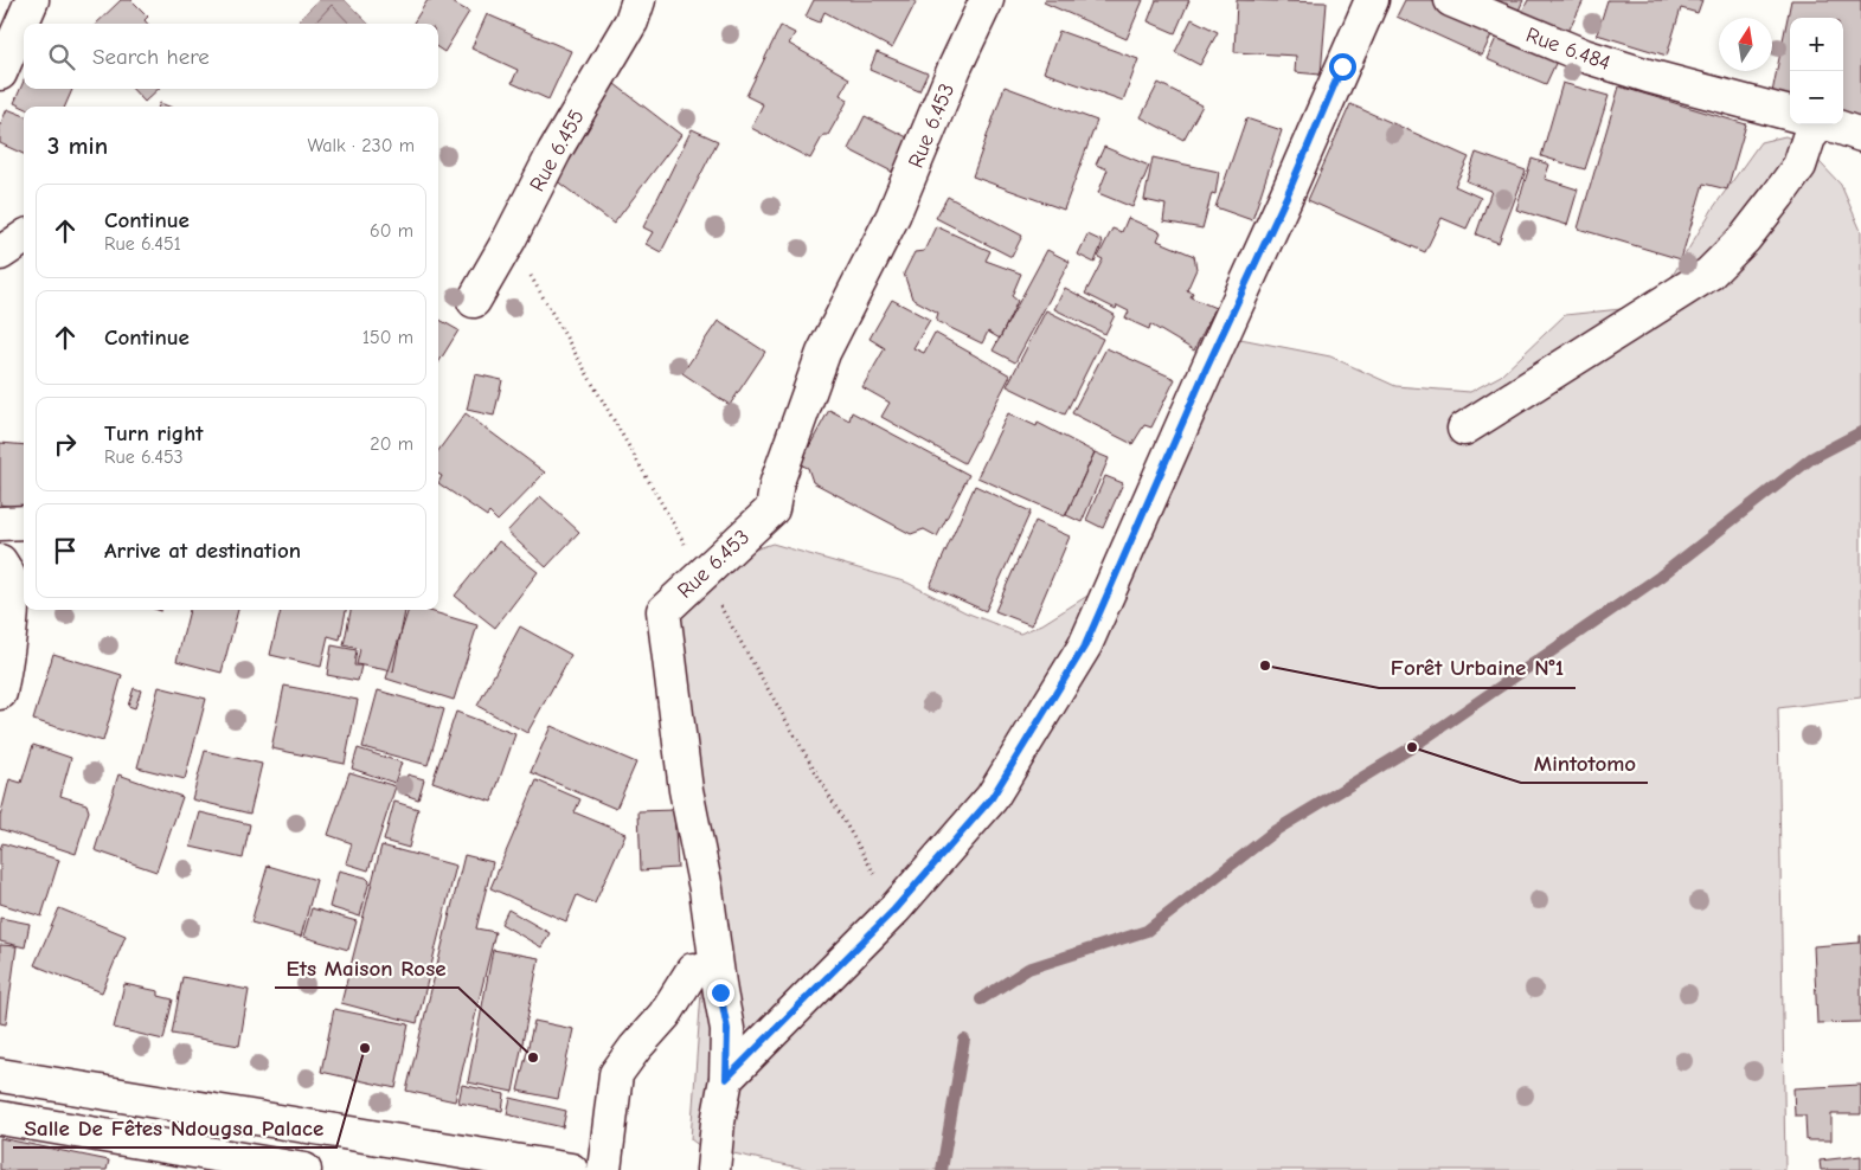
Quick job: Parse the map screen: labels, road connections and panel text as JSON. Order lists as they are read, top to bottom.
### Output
{
  "streets": {
    "street": ["Rue 6.484", "Rue 6.453", "Rue 6.455"]
  },
  "places": [
    "Forêt Urbaine N°1",
    "Mintotomo",
    "Salle De Fêtes Ndougsa Palace",
    "Ets Maison Rose"
  ],
  "north": "top",
  "page": {
    "map_buttons": ["+", "−"],
    "search": "Search here",
    "heading": ["3 min", "Walk · 230 m"],
    "list": [
      ["Continue", "Rue 6.451", "60 m"],
      ["Continue", "150 m"],
      ["Turn right", "Rue 6.453", "20 m"],
      "Arrive at destination"
    ]
  }
}
